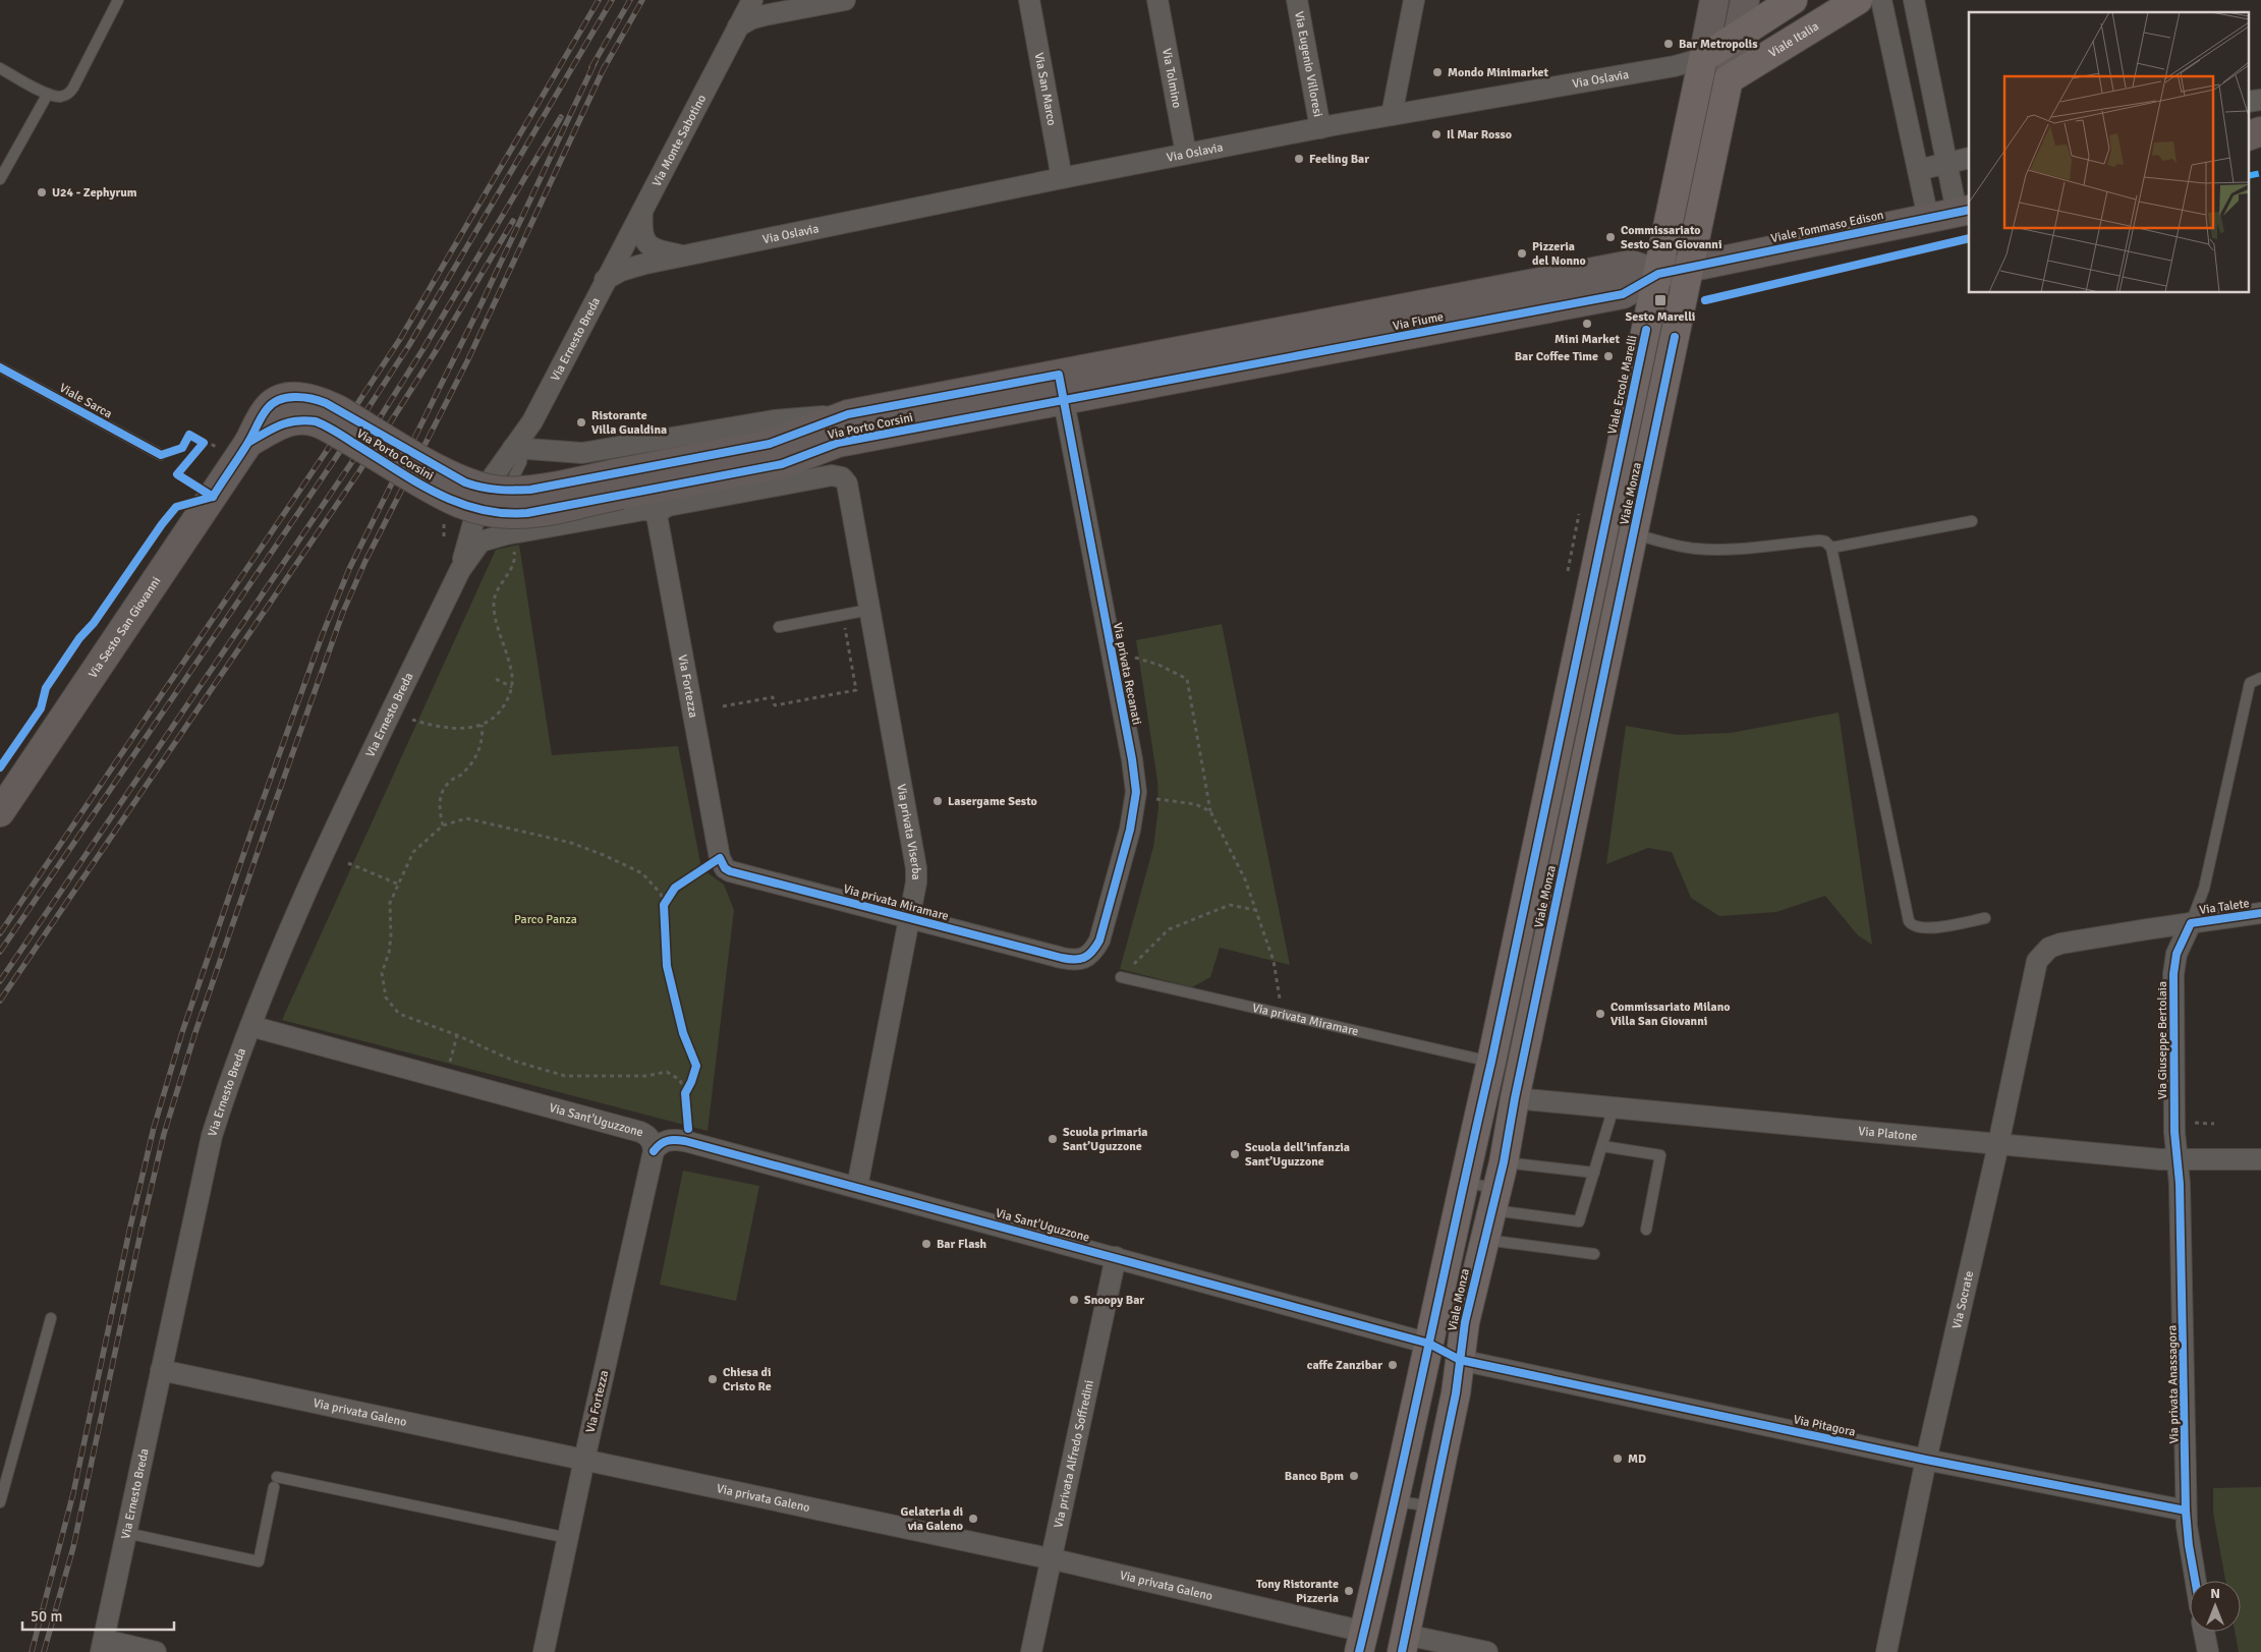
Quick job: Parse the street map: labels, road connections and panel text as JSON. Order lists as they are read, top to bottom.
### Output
{
  "streets": {
    "main road": ["Viale Italia", "Viale Ercole Marelli", "Viale Monza"],
    "street": [
      "Via Eugenio Villoresi",
      "Via Tolmino",
      "Via Oslavia",
      "Via San Marco",
      "Via Monte Sabotino",
      "Viale Tommaso Edison",
      "Via Fiume",
      "Via Ernesto Breda",
      "Via Porto Corsini",
      "Via Sesto San Giovanni",
      "Via privata Recanati",
      "Via Fortezza",
      "Via privata Viserba",
      "Via privata Miramare",
      "Via Talete",
      "Via Giuseppe Bertolaia",
      "Via Sant'Uguzzone",
      "Via Platone",
      "Via Socrate",
      "Via privata Anassagora",
      "Via privata Galeno",
      "Via Pitagora",
      "Via privata Alfredo Soffredini"
    ],
    "lane": ["Viale Sarca"]
  },
  "crossings": [
    ["Viale Italia", "Viale Ercole Marelli"],
    ["Via Eugenio Villoresi", "Via Oslavia"],
    ["Via Tolmino", "Via Oslavia"],
    ["Via Oslavia", "Via San Marco"],
    ["Via Oslavia", "Via Monte Sabotino"],
    ["Via Oslavia", "Via Ernesto Breda"],
    ["Via Oslavia", "Viale Ercole Marelli"],
    ["Via Monte Sabotino", "Via Ernesto Breda"],
    ["Viale Tommaso Edison", "Viale Ercole Marelli"],
    ["Via Fiume", "Viale Ercole Marelli"],
    ["Via Fiume", "Via Porto Corsini"],
    ["Via Ernesto Breda", "Via Porto Corsini"],
    ["Via Ernesto Breda", "Via Fortezza"],
    ["Via Ernesto Breda", "Via privata Viserba"],
    ["Via Ernesto Breda", "Via Sant'Uguzzone"],
    ["Via Ernesto Breda", "Via privata Galeno"],
    ["Viale Ercole Marelli", "Viale Monza"],
    ["Via Porto Corsini", "Via Sesto San Giovanni"],
    ["Via Porto Corsini", "Via privata Recanati"],
    ["Viale Monza", "Via privata Miramare"],
    ["Viale Monza", "Via Sant'Uguzzone"],
    ["Viale Monza", "Via Platone"],
    ["Viale Monza", "Via privata Galeno"],
    ["Viale Monza", "Via Pitagora"],
    ["Via privata Recanati", "Via privata Miramare"],
    ["Via Fortezza", "Via privata Viserba"],
    ["Via Fortezza", "Via privata Miramare"],
    ["Via Fortezza", "Via Sant'Uguzzone"],
    ["Via Fortezza", "Via privata Galeno"],
    ["Via privata Viserba", "Via privata Miramare"],
    ["Via privata Viserba", "Via Sant'Uguzzone"],
    ["Via Talete", "Via Giuseppe Bertolaia"],
    ["Via Talete", "Via Socrate"],
    ["Via Giuseppe Bertolaia", "Via Platone"],
    ["Via Giuseppe Bertolaia", "Via privata Anassagora"],
    ["Via Sant'Uguzzone", "Via privata Alfredo Soffredini"],
    ["Via Platone", "Via Socrate"],
    ["Via Platone", "Via privata Anassagora"],
    ["Via Socrate", "Via Pitagora"],
    ["Via privata Anassagora", "Via Pitagora"],
    ["Via privata Galeno", "Via privata Alfredo Soffredini"]
  ],
  "parks": ["Parco Panza"],
  "places": {
    "other": [
      "Bar Metropolis",
      "Mondo Minimarket",
      "Il Mar Rosso",
      "Feeling Bar",
      "U24 - Zephyrum",
      "Commissariato Sesto San Giovanni",
      "Pizzeria del Nonno",
      "Mini Market",
      "Bar Coffee Time",
      "Ristorante Villa Gualdina",
      "Lasergame Sesto",
      "Commissariato Milano Villa San Giovanni",
      "Scuola primaria Sant’Uguzzone",
      "Scuola dell’infanzia Sant’Uguzzone",
      "Bar Flash",
      "Snoopy Bar",
      "caffe Zanzibar",
      "Chiesa di Cristo Re",
      "MD",
      "Banco Bpm",
      "Gelateria di via Galeno",
      "Tony Ristorante Pizzeria"
    ],
    "transit": ["Sesto Marelli"]
  },
  "scale_bar": "50 m",
  "north": "top"
}
